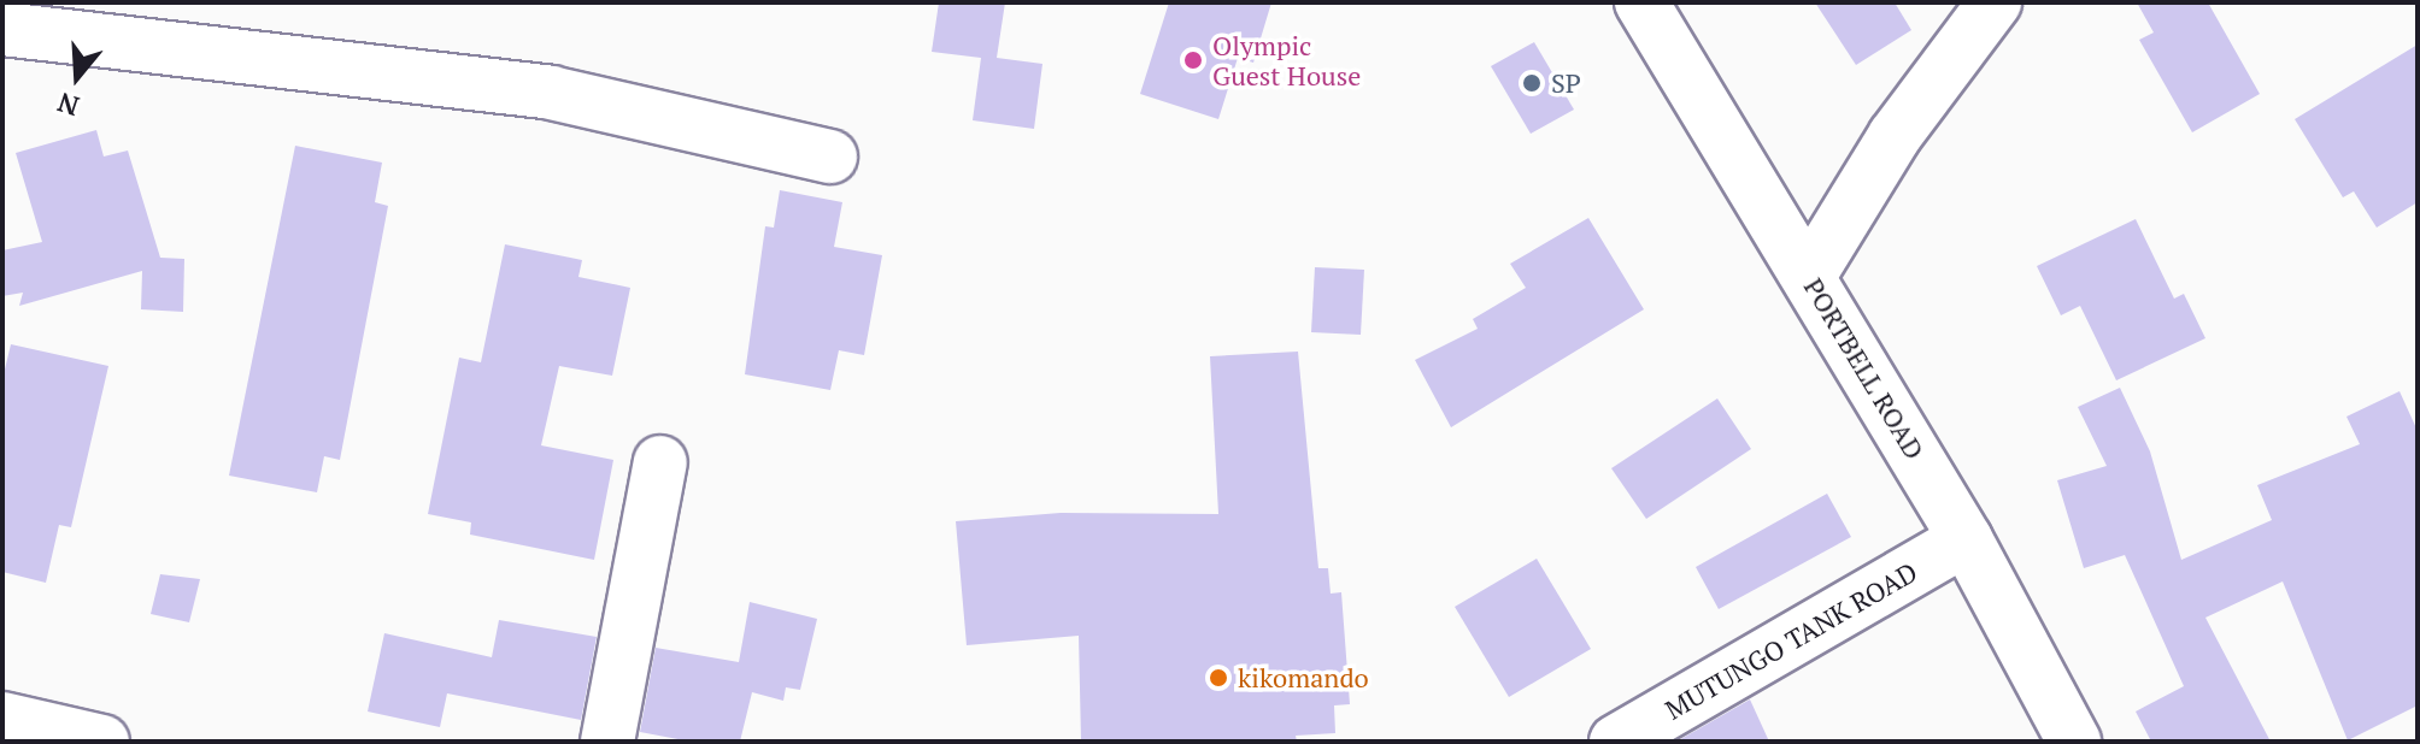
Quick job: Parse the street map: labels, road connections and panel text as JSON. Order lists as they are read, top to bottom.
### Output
{
  "streets": {
    "street": ["PORTBELL ROAD", "MUTUNGO TANK ROAD"]
  },
  "crossings": [
    ["PORTBELL ROAD", "MUTUNGO TANK ROAD"]
  ],
  "places": ["Olympic Guest House", "SP", "kikomando"],
  "north": "bottom"
}
